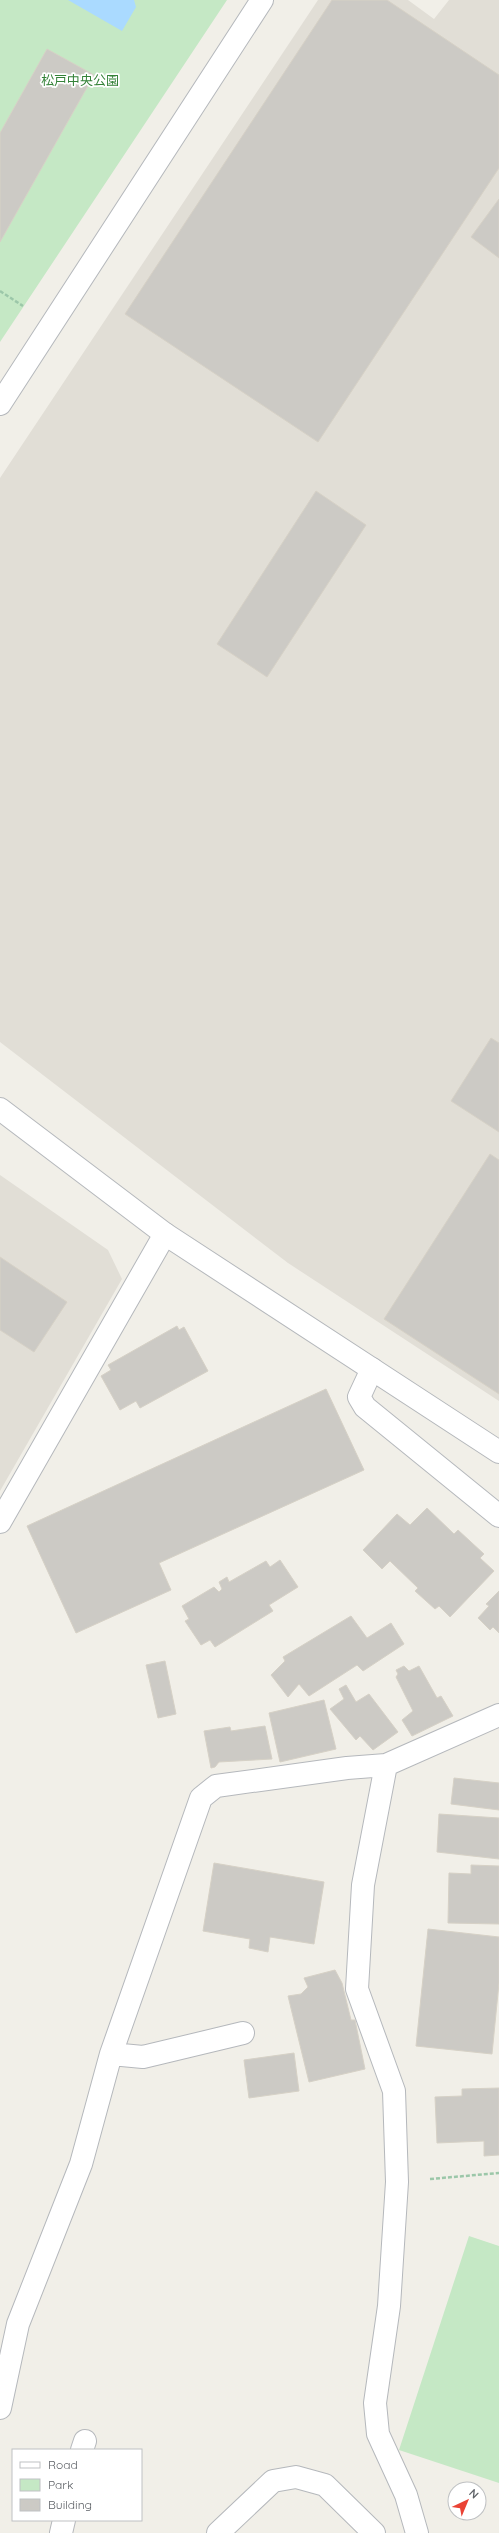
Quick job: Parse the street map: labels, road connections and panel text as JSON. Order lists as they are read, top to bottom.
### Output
{
  "parks": ["松戸中央公園"],
  "legend": ["Road", "Park", "Building"],
  "north": "top right"
}
